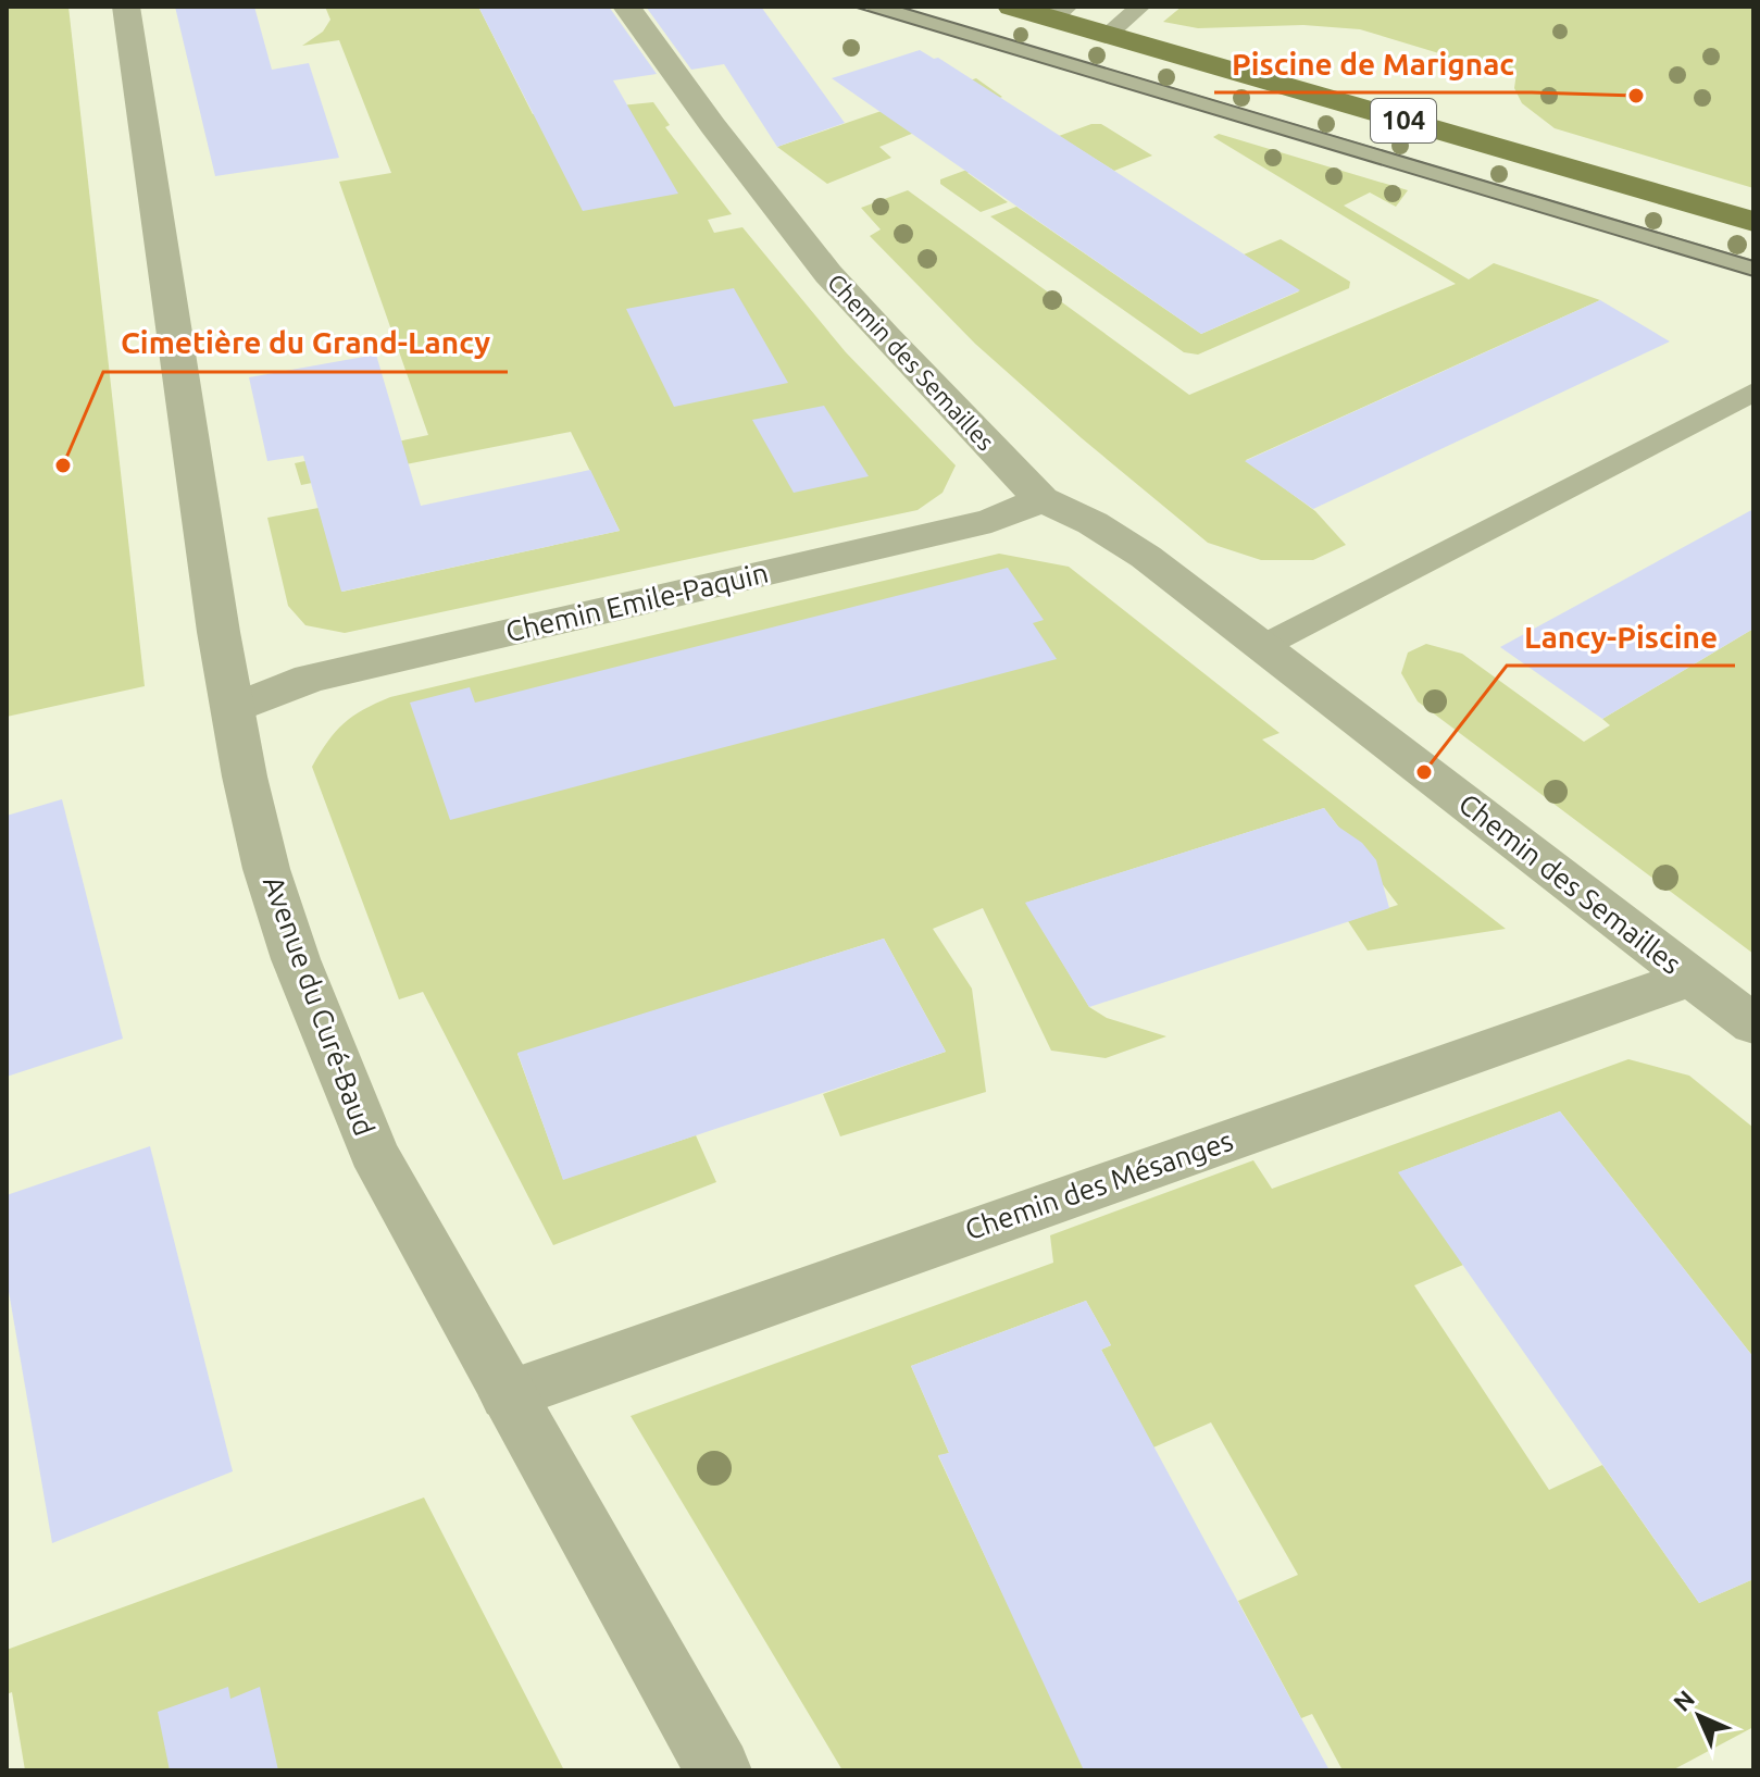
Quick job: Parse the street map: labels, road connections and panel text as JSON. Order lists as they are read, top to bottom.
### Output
{
  "streets": {
    "main road": ["104"],
    "street": [
      "Chemin des Semailles",
      "Chemin Emile-Paquin",
      "Avenue du Curé-Baud",
      "Chemin des Mésanges"
    ]
  },
  "crossings": [
    ["Chemin des Semailles", "Chemin Emile-Paquin"],
    ["Chemin des Semailles", "Chemin des Mésanges"],
    ["Chemin Emile-Paquin", "Avenue du Curé-Baud"],
    ["Avenue du Curé-Baud", "Chemin des Mésanges"]
  ],
  "places": ["Piscine de Marignac", "Cimetière du Grand-Lancy", "Lancy-Piscine"],
  "north": "top left"
}
